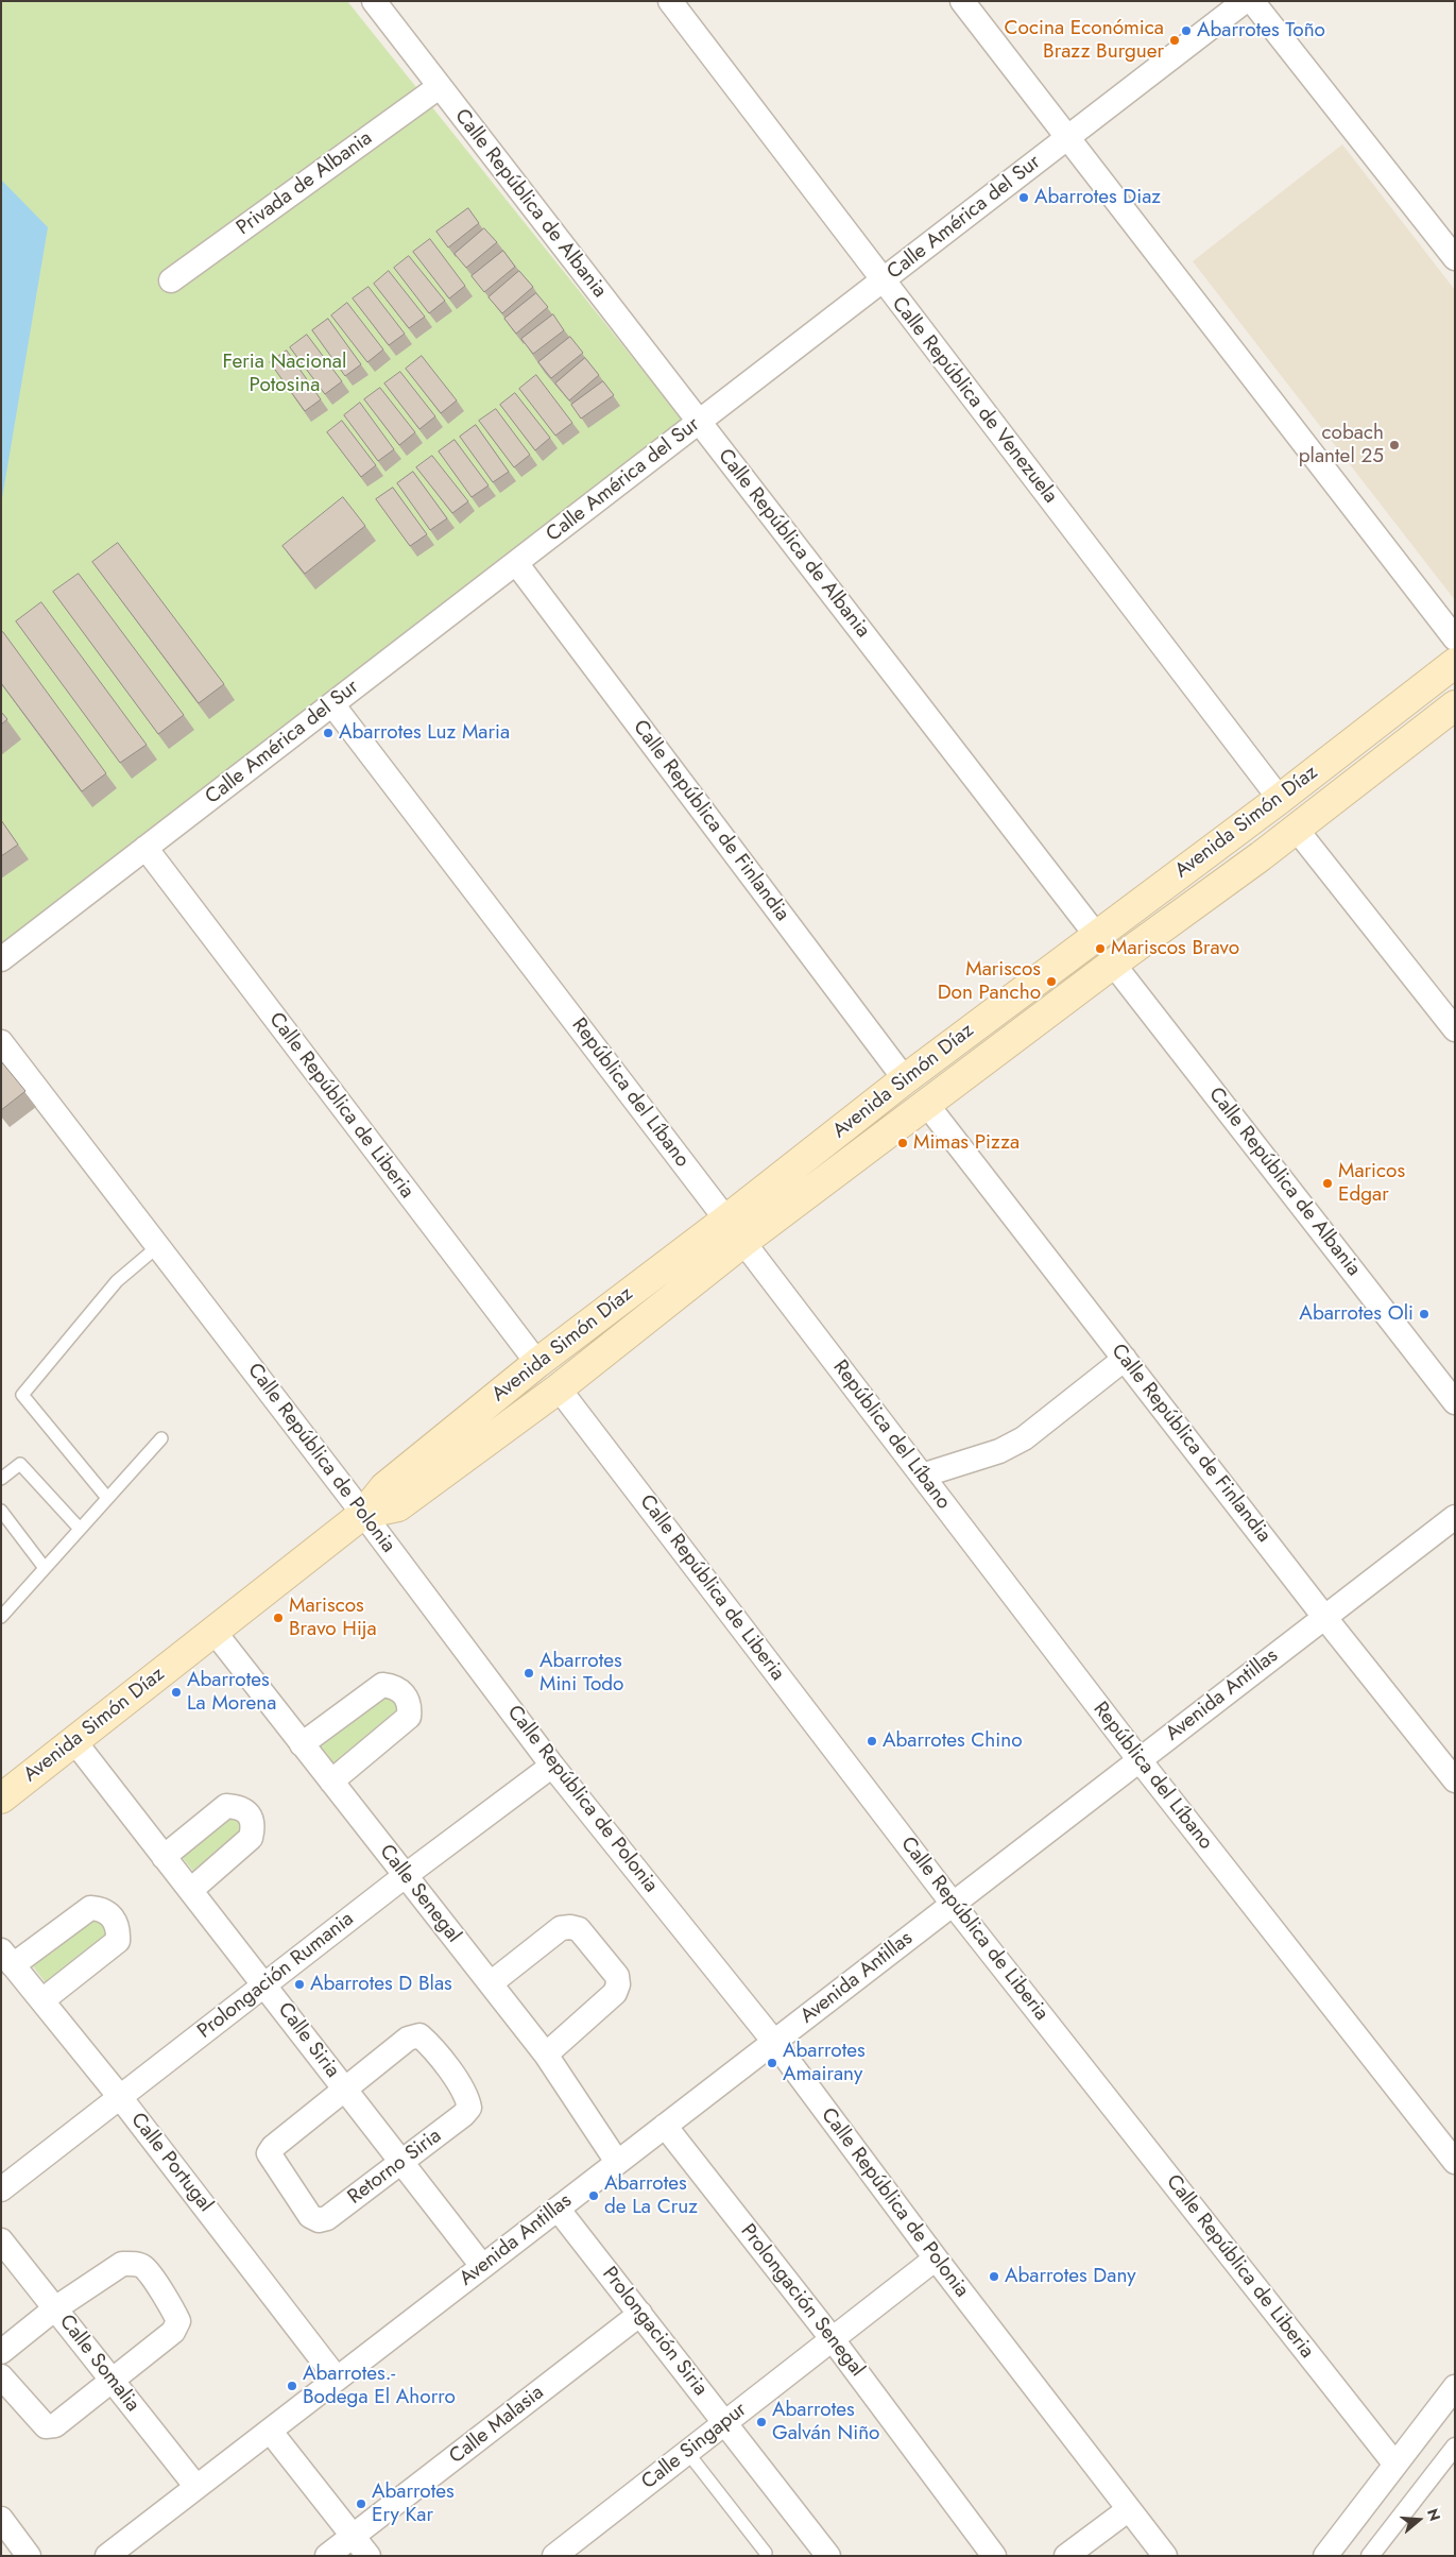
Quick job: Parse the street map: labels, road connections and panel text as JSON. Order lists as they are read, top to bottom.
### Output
{
  "streets": {
    "main road": ["Avenida Simón Díaz"],
    "street": [
      "Privada de Albania",
      "Calle República de Albania",
      "Calle América del Sur",
      "Calle República de Venezuela",
      "Calle República de Finlandia",
      "República del Líbano",
      "Calle República de Liberia",
      "Calle República de Polonia",
      "Avenida Antillas",
      "Calle Senegal",
      "Prolongación Rumania",
      "Calle Siria",
      "Calle Portugal",
      "Retorno Siria",
      "Prolongación Senegal",
      "Prolongación Siria",
      "Calle Somalia",
      "Calle Malasia",
      "Calle Singapur"
    ]
  },
  "crossings": [
    ["Privada de Albania", "Calle República de Albania"],
    ["Calle República de Albania", "Calle América del Sur"],
    ["Calle República de Albania", "Avenida Simón Díaz"],
    ["Calle América del Sur", "Calle República de Venezuela"],
    ["Calle América del Sur", "Calle República de Finlandia"],
    ["Calle América del Sur", "República del Líbano"],
    ["Calle América del Sur", "Calle República de Liberia"],
    ["Calle República de Venezuela", "Avenida Simón Díaz"],
    ["Calle República de Finlandia", "Avenida Simón Díaz"],
    ["Calle República de Finlandia", "Avenida Antillas"],
    ["Avenida Simón Díaz", "República del Líbano"],
    ["Avenida Simón Díaz", "Calle República de Liberia"],
    ["Avenida Simón Díaz", "Calle República de Polonia"],
    ["Avenida Simón Díaz", "Calle Senegal"],
    ["Avenida Simón Díaz", "Calle Siria"],
    ["República del Líbano", "Avenida Antillas"],
    ["Calle República de Liberia", "Avenida Antillas"],
    ["Calle República de Polonia", "Avenida Antillas"],
    ["Calle República de Polonia", "Prolongación Rumania"],
    ["Calle República de Polonia", "Calle Singapur"],
    ["Avenida Antillas", "Calle Senegal"],
    ["Avenida Antillas", "Calle Siria"],
    ["Avenida Antillas", "Calle Portugal"],
    ["Avenida Antillas", "Prolongación Senegal"],
    ["Avenida Antillas", "Prolongación Siria"],
    ["Avenida Antillas", "Calle Somalia"],
    ["Calle Senegal", "Prolongación Rumania"],
    ["Prolongación Rumania", "Calle Siria"],
    ["Prolongación Rumania", "Calle Portugal"],
    ["Calle Siria", "Retorno Siria"],
    ["Prolongación Senegal", "Calle Singapur"],
    ["Prolongación Siria", "Calle Malasia"],
    ["Prolongación Siria", "Calle Singapur"]
  ],
  "parks": ["Feria Nacional Potosina"],
  "places": [
    "Abarrotes Toño",
    "Cocina Económica Brazz Burguer",
    "Abarrotes Diaz",
    "cobach plantel 25",
    "Abarrotes Luz Maria",
    "Mariscos Bravo",
    "Mariscos Don Pancho",
    "Mimas Pizza",
    "Maricos Edgar",
    "Abarrotes Oli",
    "Mariscos Bravo Hija",
    "Abarrotes Mini Todo",
    "Abarrotes La Morena",
    "Abarrotes Chino",
    "Abarrotes D Blas",
    "Abarrotes Amairany",
    "Abarrotes de La Cruz",
    "Abarrotes Dany",
    "Abarrotes.- Bodega El Ahorro",
    "Abarrotes Galván Niño",
    "Abarrotes Ery Kar"
  ],
  "north": "right"
}
